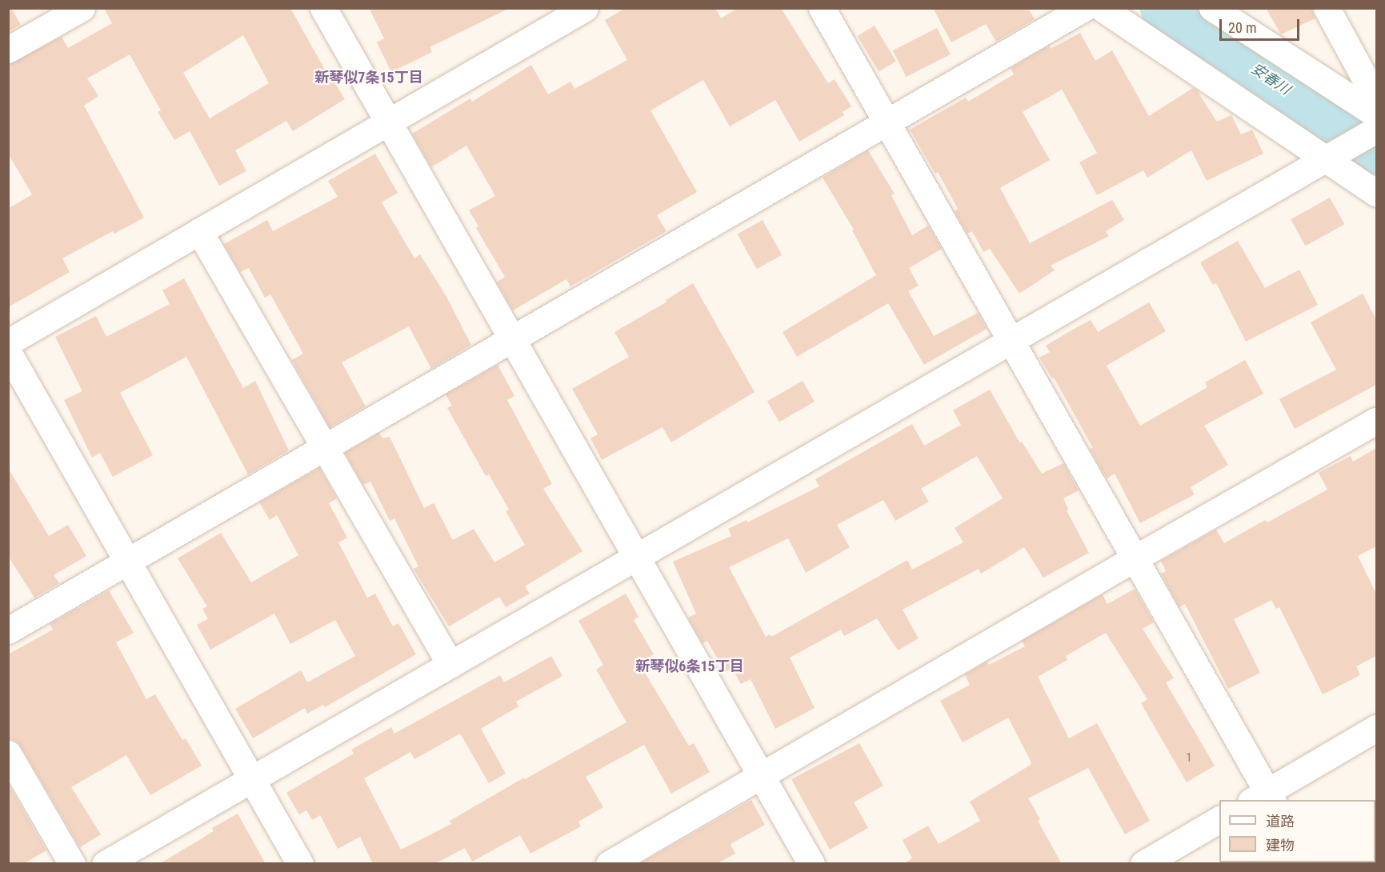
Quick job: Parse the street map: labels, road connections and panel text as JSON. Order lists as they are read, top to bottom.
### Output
{
  "districts": ["新琴似7条15丁目", "新琴似6条15丁目"],
  "water": ["安春川"],
  "house_numbers": ["1"],
  "legend": ["道路", "建物"],
  "scale_bar": "20 m"
}
